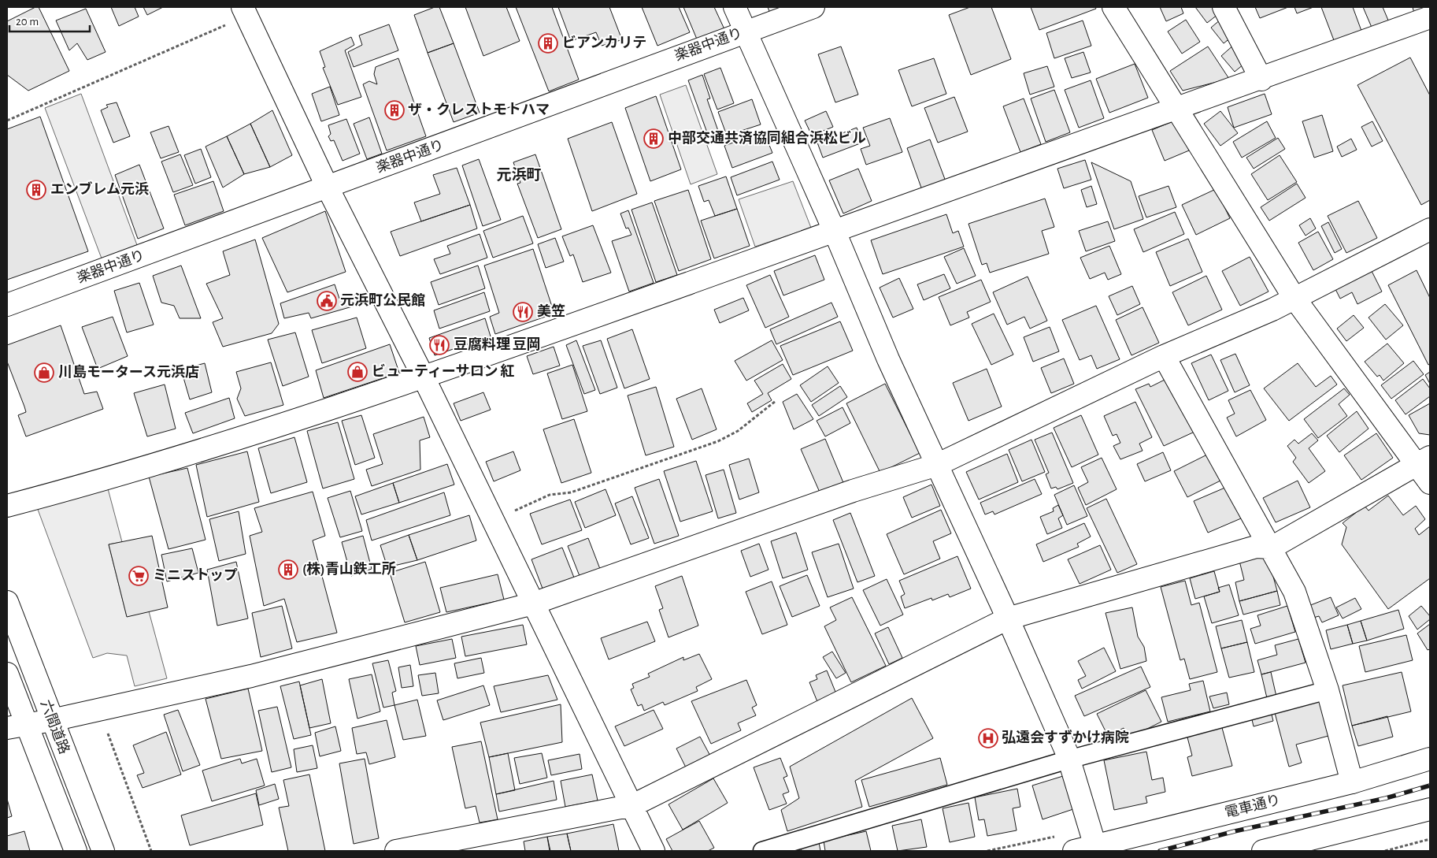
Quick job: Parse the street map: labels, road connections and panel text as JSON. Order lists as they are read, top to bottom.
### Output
{
  "streets": {
    "street": ["楽器中通り", "六間道路", "電車通り"]
  },
  "districts": ["元浜町"],
  "places": {
    "building": [
      "ビアンカリテ",
      "ザ・クレストモトハマ",
      "中部交通共済協同組合浜松ビル",
      "エンブレム元浜",
      "(株)青山鉄工所"
    ],
    "public building": ["元浜町公民館"],
    "restaurant": ["美笠", "豆腐料理 豆岡"],
    "shop": ["ビューティーサロン 紅", "川島モータース元浜店"],
    "supermarket": ["ミニストップ"],
    "hospital": ["弘遠会すずかけ病院"]
  },
  "scale_bar": "20 m"
}
